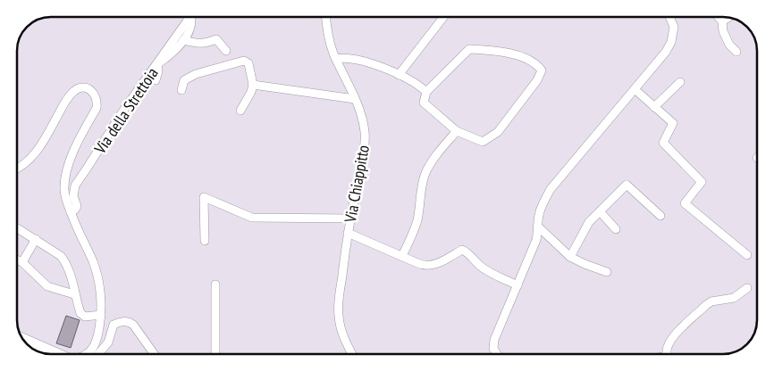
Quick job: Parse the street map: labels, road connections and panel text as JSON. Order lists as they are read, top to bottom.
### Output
{
  "streets": {
    "street": ["Via della Strettoia", "Via Chiappitto"]
  }
}
